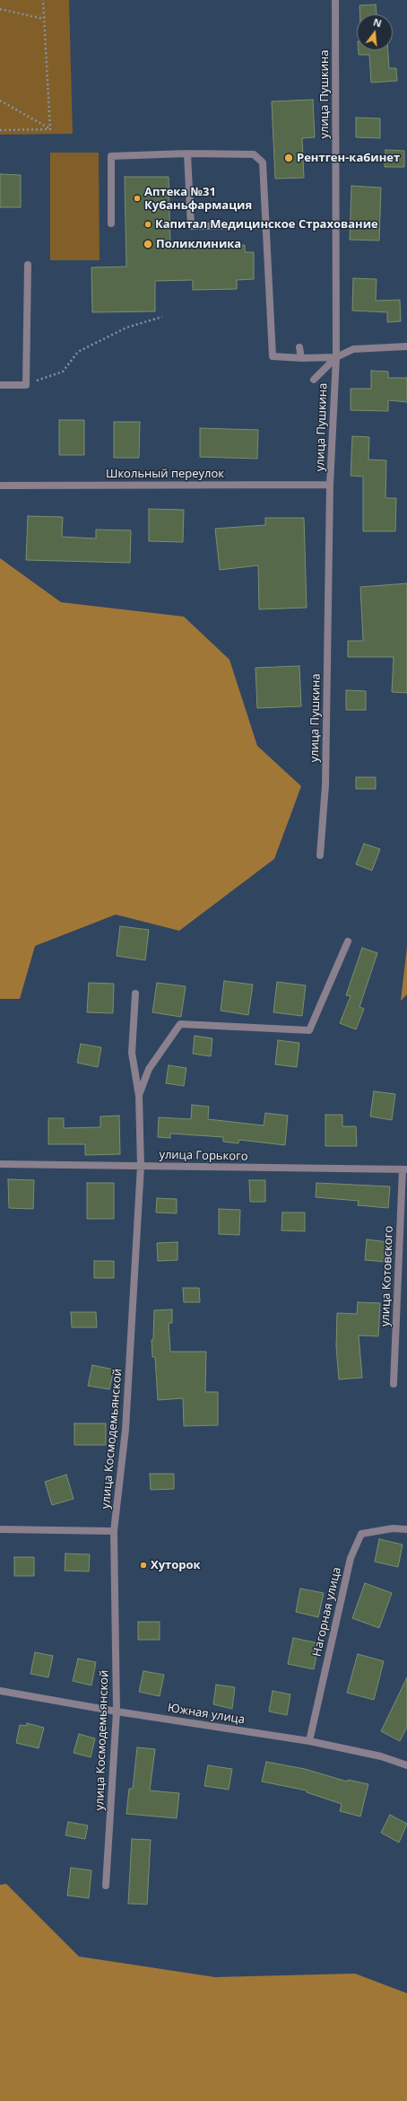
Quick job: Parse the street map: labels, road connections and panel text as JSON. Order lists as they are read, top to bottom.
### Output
{
  "streets": {
    "street": [
      "улица Пушкина",
      "Школьный переулок",
      "улица Горького",
      "улица Котовского",
      "улица Космодемьянской",
      "Нагорная улица",
      "Южная улица"
    ]
  },
  "crossings": [
    ["улица Пушкина", "Школьный переулок"],
    ["улица Горького", "улица Котовского"],
    ["улица Горького", "улица Космодемьянской"],
    ["улица Космодемьянской", "Южная улица"],
    ["Нагорная улица", "Южная улица"]
  ],
  "places": [
    "Рентген-кабинет",
    "Аптека №31 Кубаньфармация",
    "Капитал Медицинское Страхование",
    "Поликлиника",
    "Хуторок"
  ],
  "north": "top"
}
